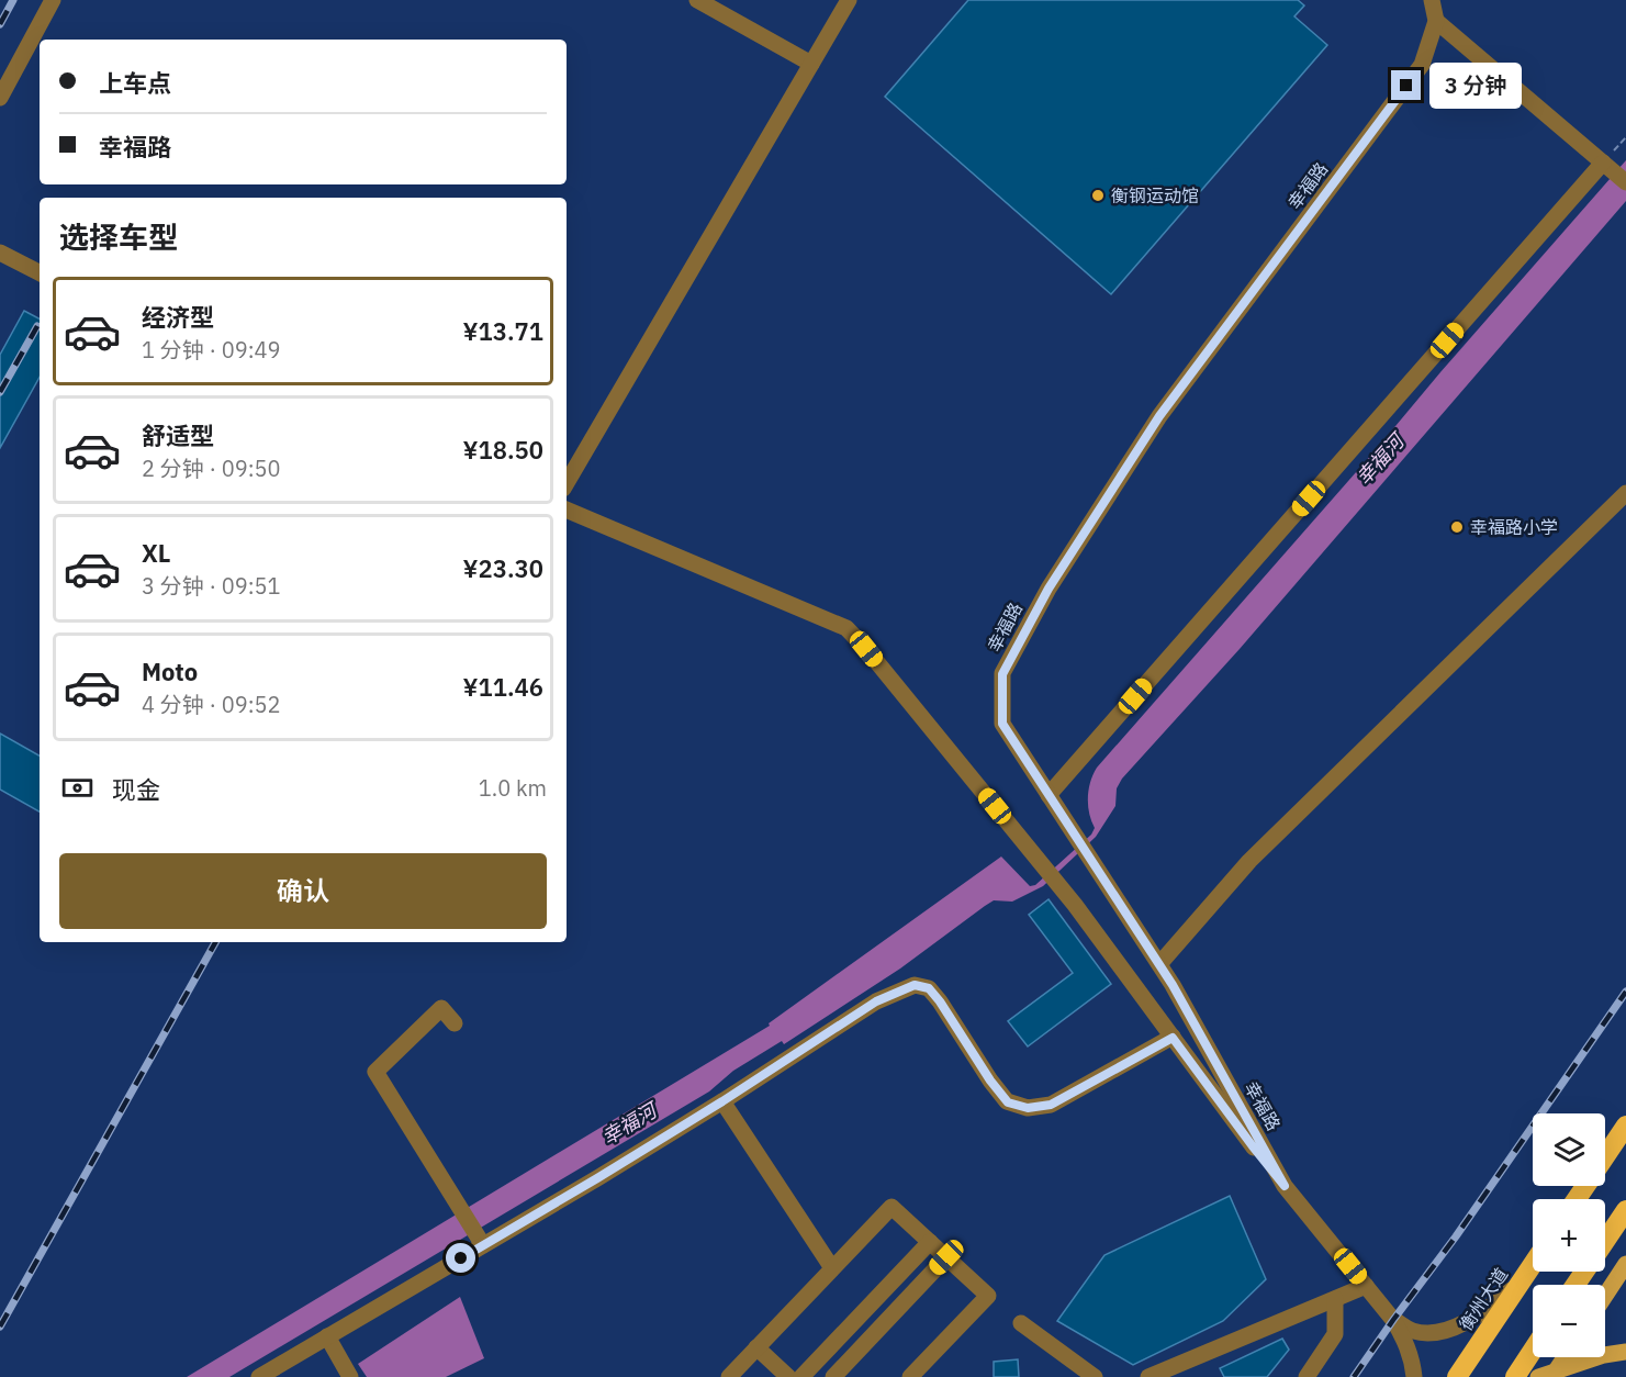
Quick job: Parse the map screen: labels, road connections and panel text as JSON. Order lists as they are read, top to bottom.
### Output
{
  "streets": {
    "highway": ["衡州大道"],
    "street": ["幸福路"]
  },
  "water": ["幸福河"],
  "places": ["衡钢运动馆", "幸福路小学"],
  "page": {
    "banner": ["上车点", "幸福路"],
    "bubble": "3 分钟",
    "heading": "选择车型",
    "list": [
      {
        "name": "经济型",
        "note": "1 分钟 · 09:49",
        "value": "¥13.71"
      },
      {
        "name": "舒适型",
        "note": "2 分钟 · 09:50",
        "value": "¥18.50"
      },
      {
        "name": "XL",
        "note": "3 分钟 · 09:51",
        "value": "¥23.30"
      },
      {
        "name": "Moto",
        "note": "4 分钟 · 09:52",
        "value": "¥11.46"
      }
    ],
    "pay": ["现金", "1.0 km"],
    "buttons": "确认",
    "map_buttons": ["+", "−"]
  }
}
